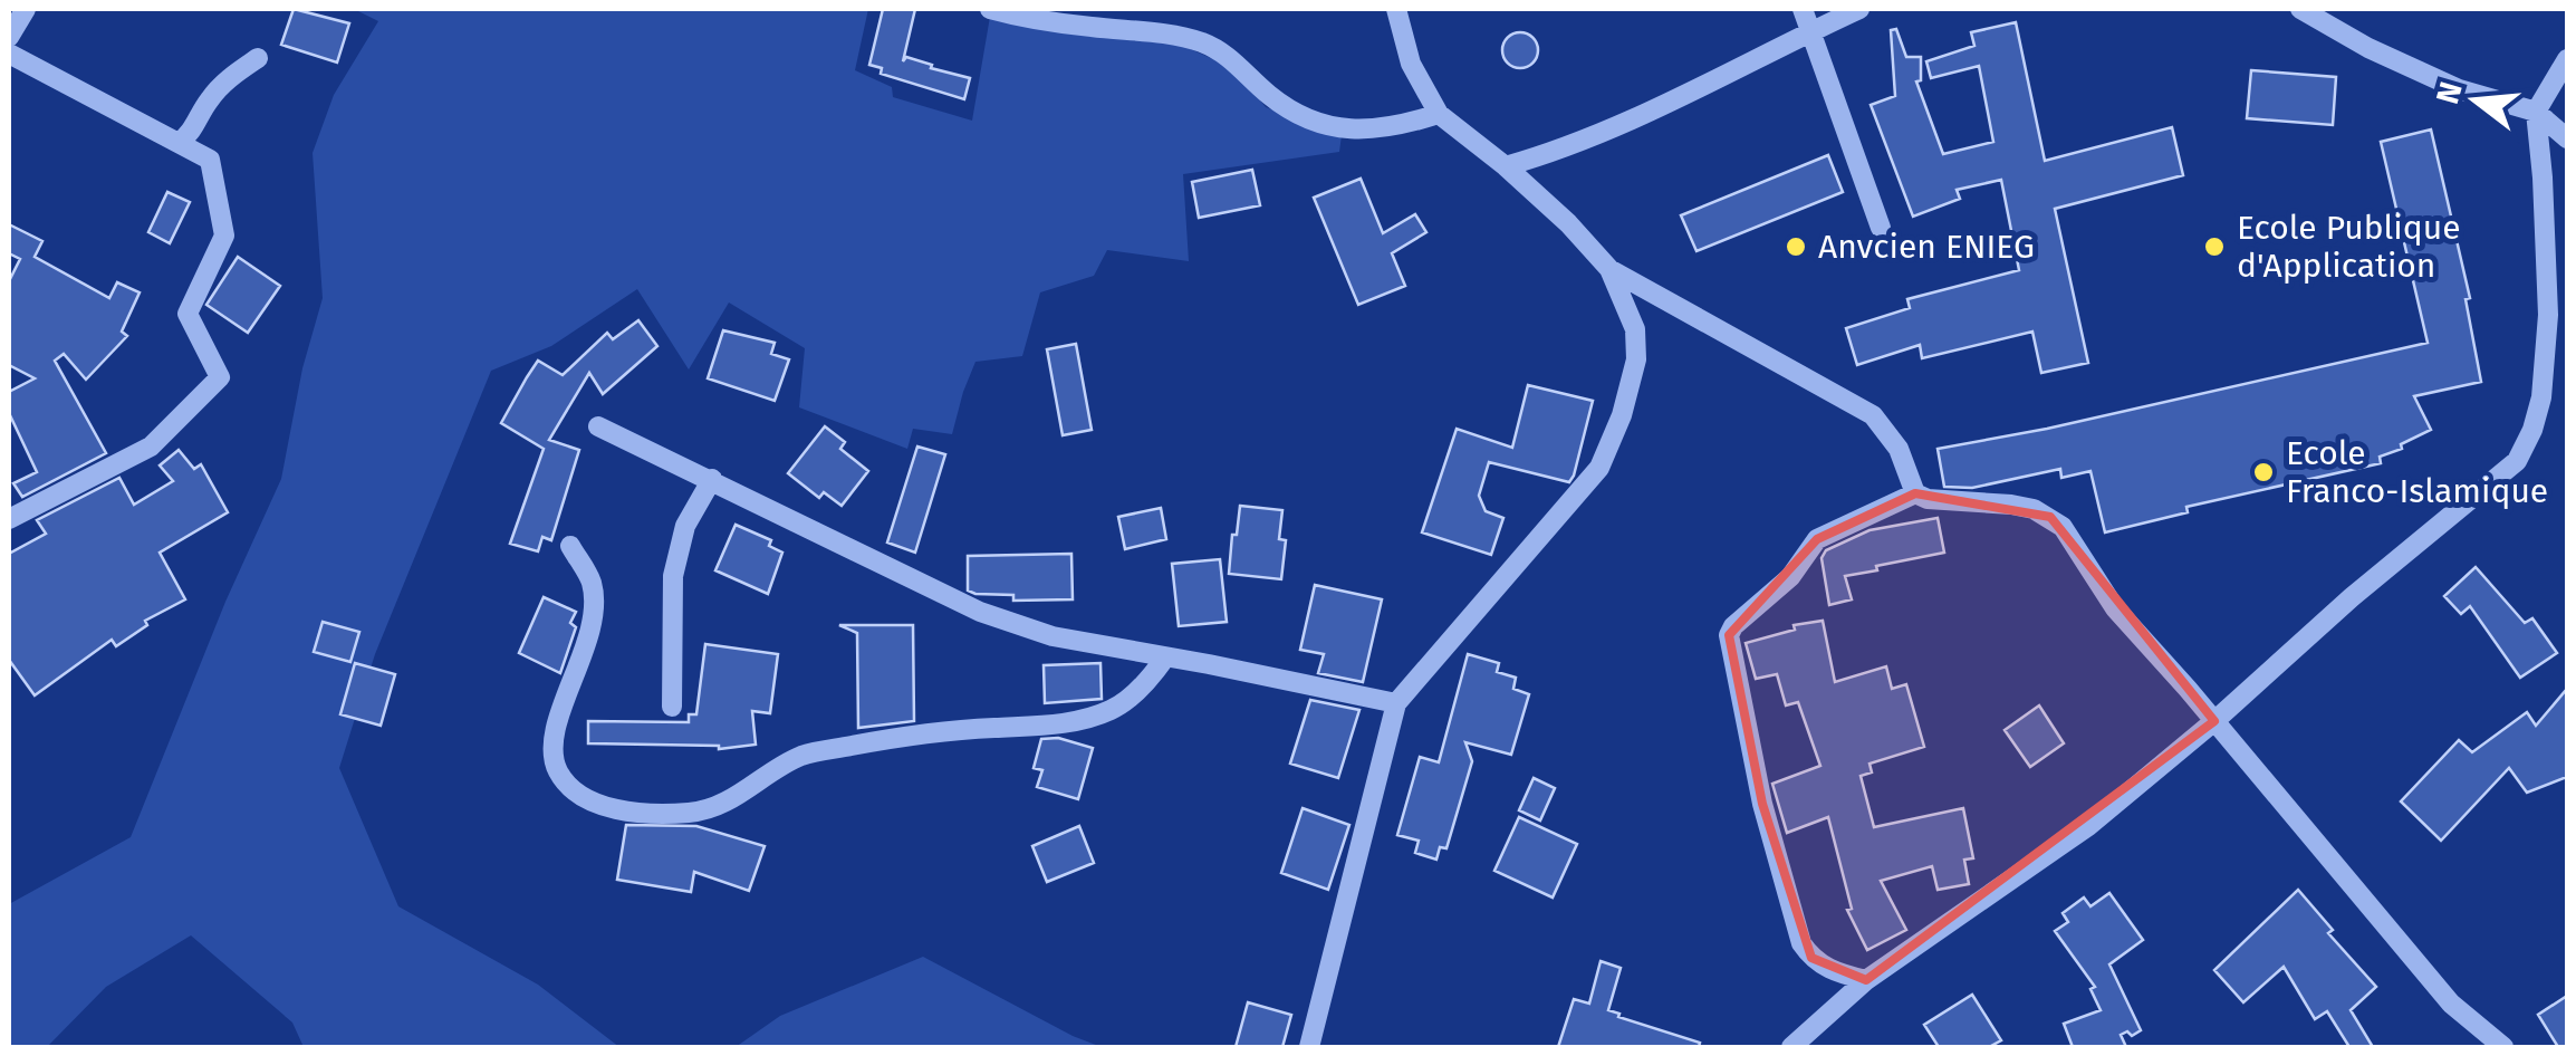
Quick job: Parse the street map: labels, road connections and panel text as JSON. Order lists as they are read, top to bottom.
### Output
{
  "places": ["Anvcien ENIEG", "Ecole Publique d'Application", "Ecole Franco-Islamique"],
  "north": "left"
}
